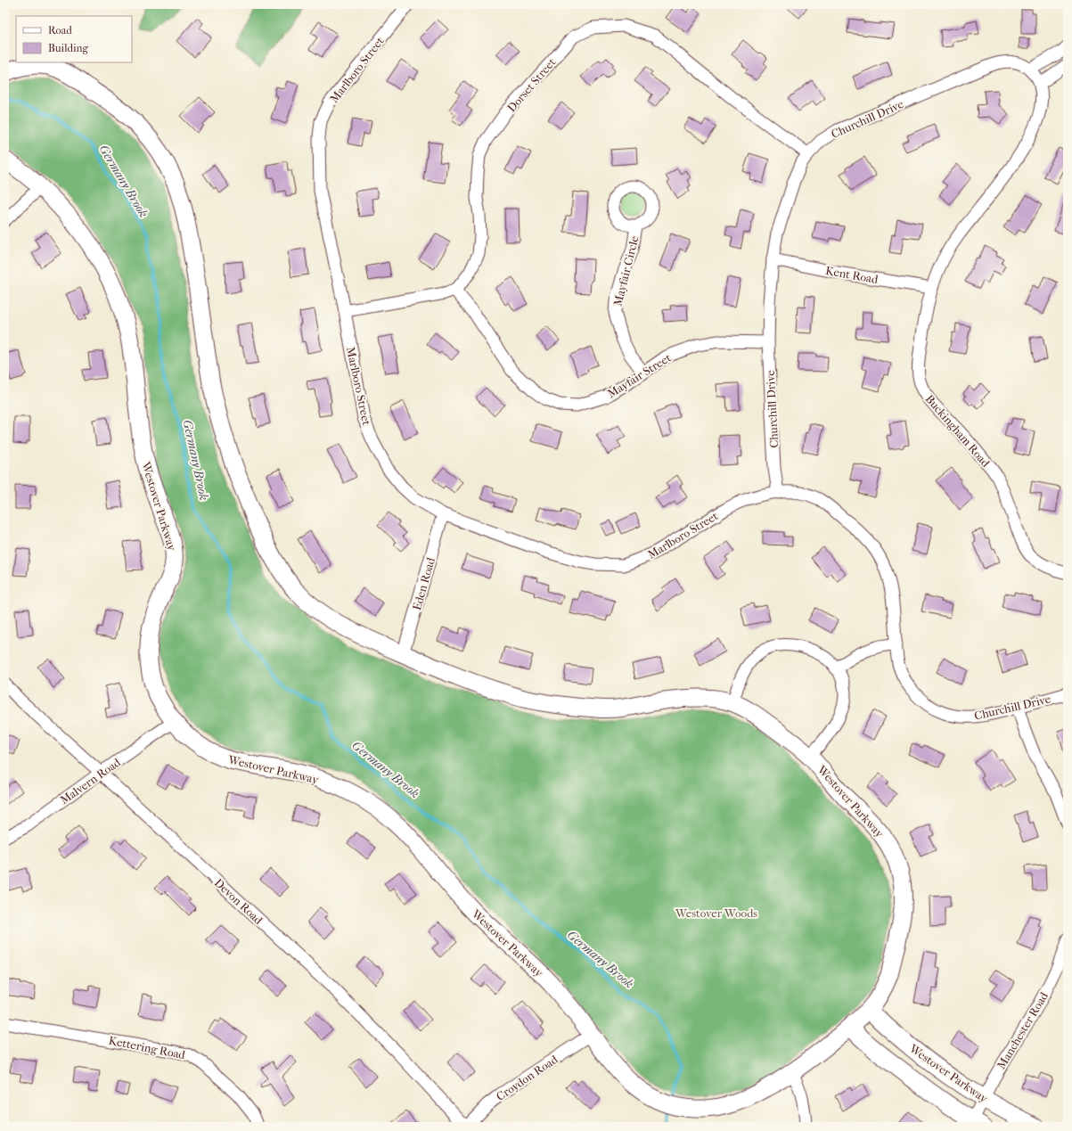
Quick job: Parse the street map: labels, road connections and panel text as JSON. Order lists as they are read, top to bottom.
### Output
{
  "streets": {
    "street": [
      "Marlboro Street",
      "Dorset Street",
      "Churchill Drive",
      "Mayfair Circle",
      "Kent Road",
      "Mayfair Street",
      "Buckingham Road",
      "Westover Parkway",
      "Eden Road",
      "Malvern Road",
      "Devon Road",
      "Manchester Road",
      "Kettering Road",
      "Croydon Road"
    ]
  },
  "crossings": [
    ["Marlboro Street", "Churchill Drive"],
    ["Marlboro Street", "Eden Road"],
    ["Dorset Street", "Churchill Drive"],
    ["Dorset Street", "Mayfair Street"],
    ["Churchill Drive", "Kent Road"],
    ["Churchill Drive", "Mayfair Street"],
    ["Churchill Drive", "Buckingham Road"],
    ["Mayfair Circle", "Mayfair Street"],
    ["Kent Road", "Buckingham Road"],
    ["Westover Parkway", "Eden Road"],
    ["Westover Parkway", "Malvern Road"],
    ["Westover Parkway", "Manchester Road"],
    ["Westover Parkway", "Croydon Road"],
    ["Malvern Road", "Devon Road"],
    ["Devon Road", "Croydon Road"]
  ],
  "water": ["Germany Brook"],
  "parks": ["Westover Woods"],
  "legend": ["Road", "Building"]
}
